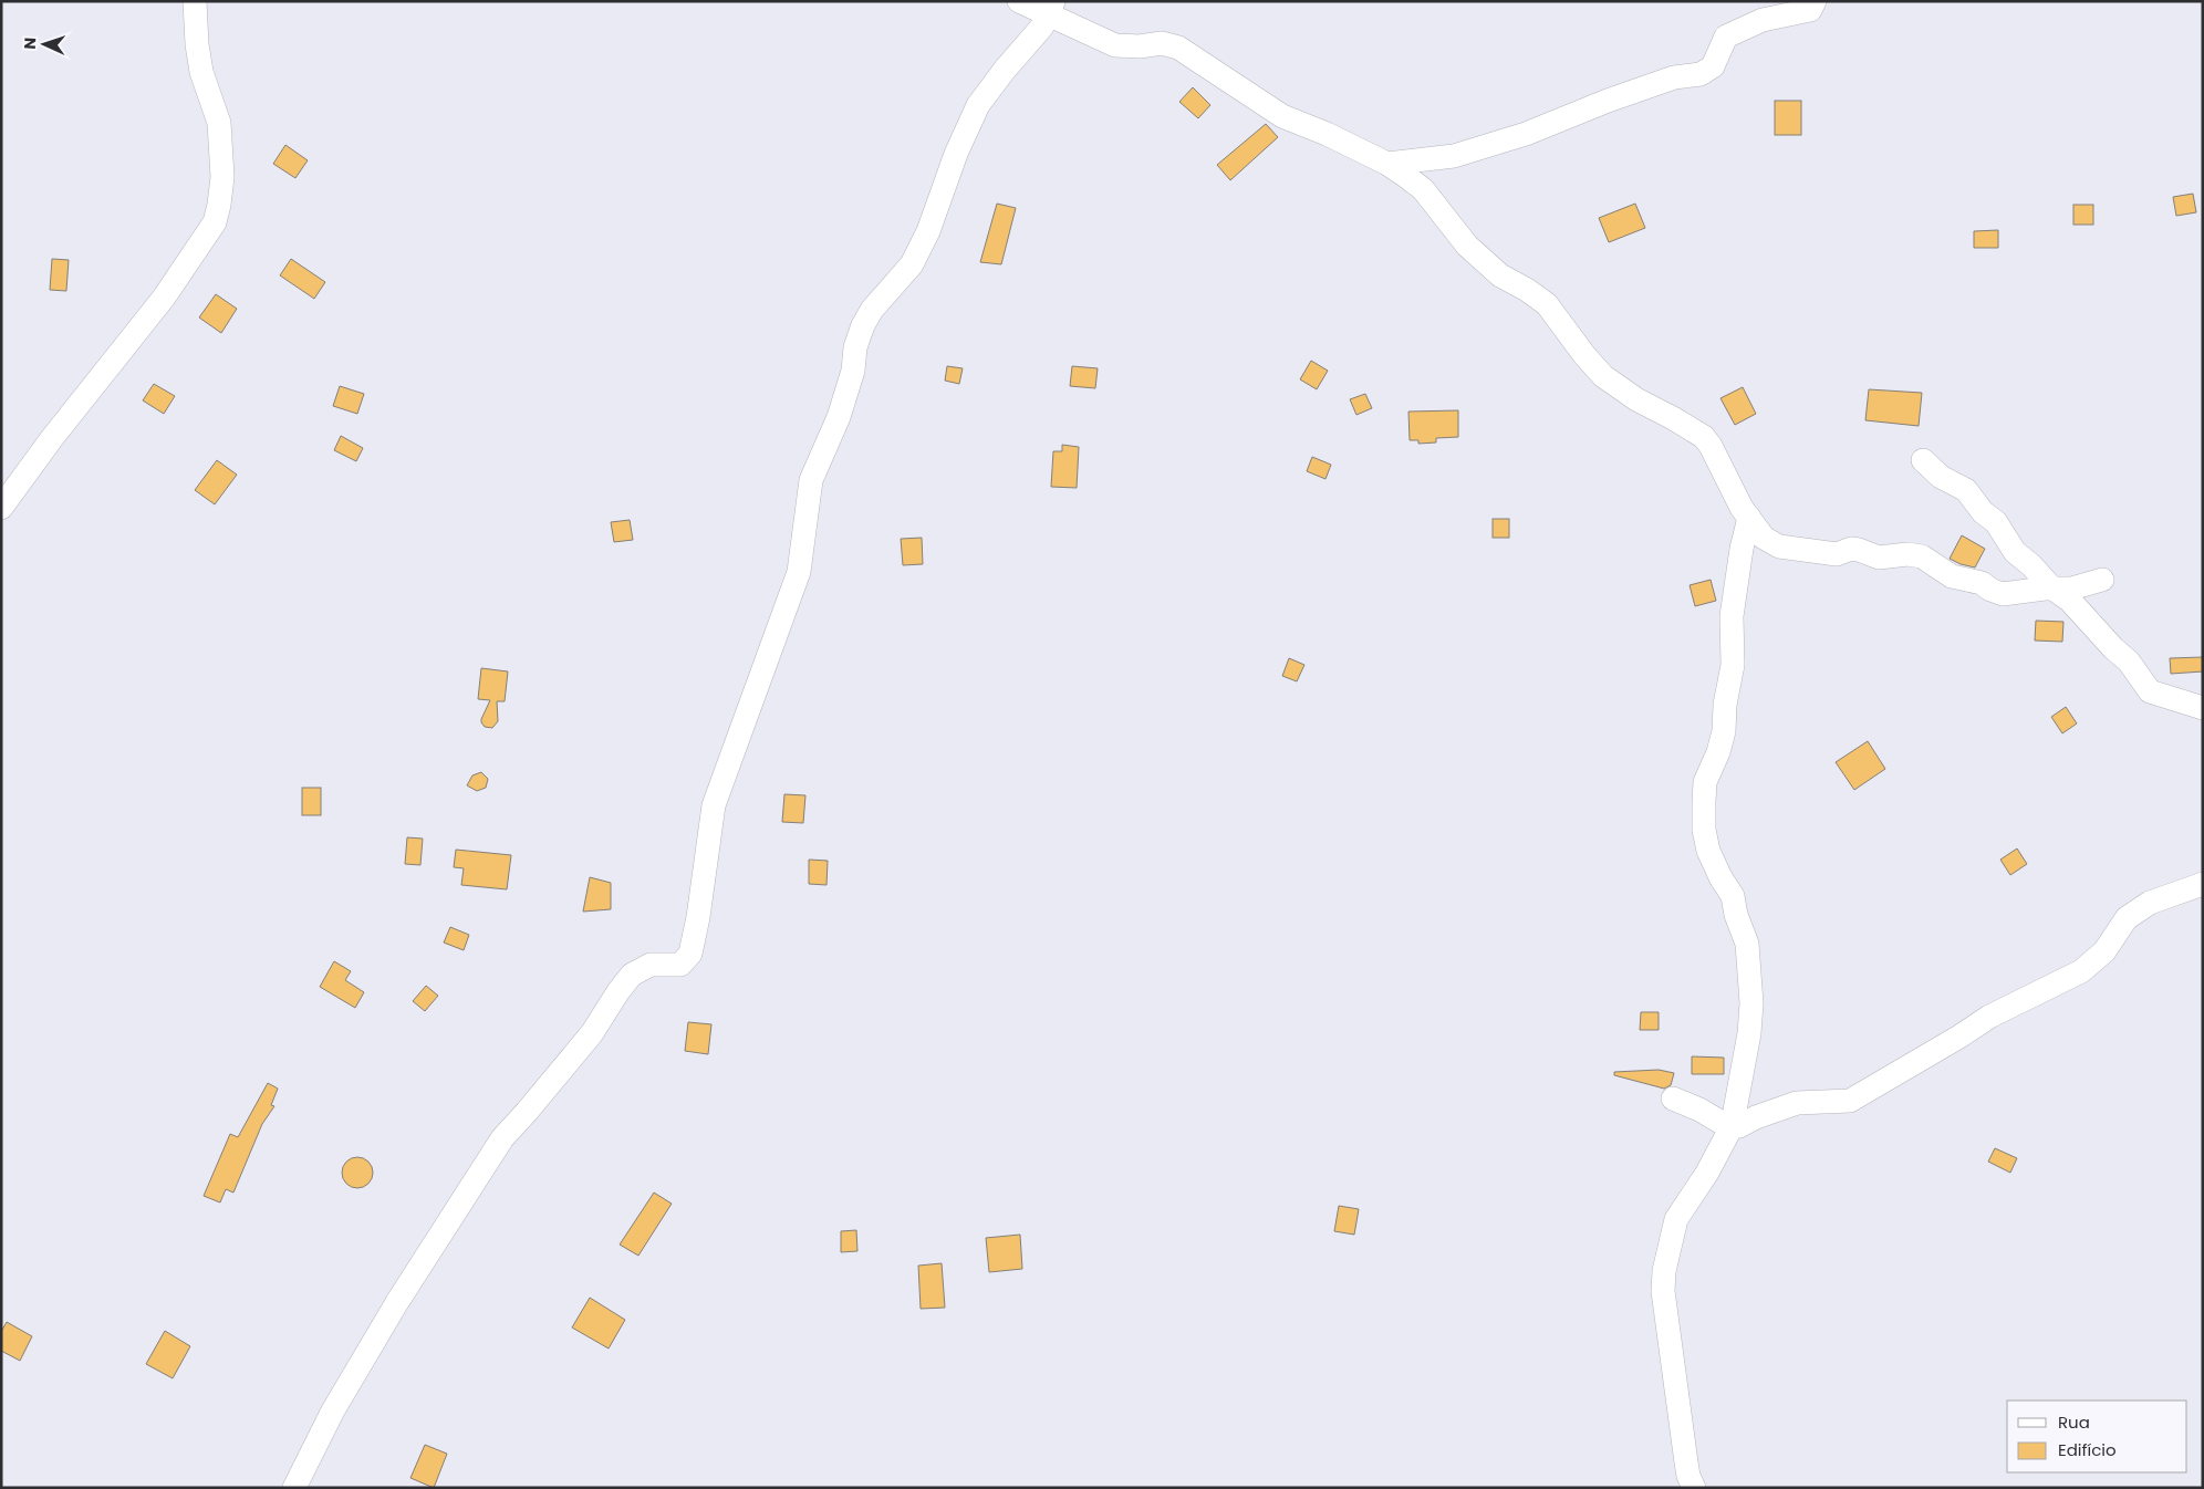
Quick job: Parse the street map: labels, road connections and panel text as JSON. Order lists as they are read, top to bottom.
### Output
{
  "legend": ["Rua", "Edifício"],
  "north": "left"
}
